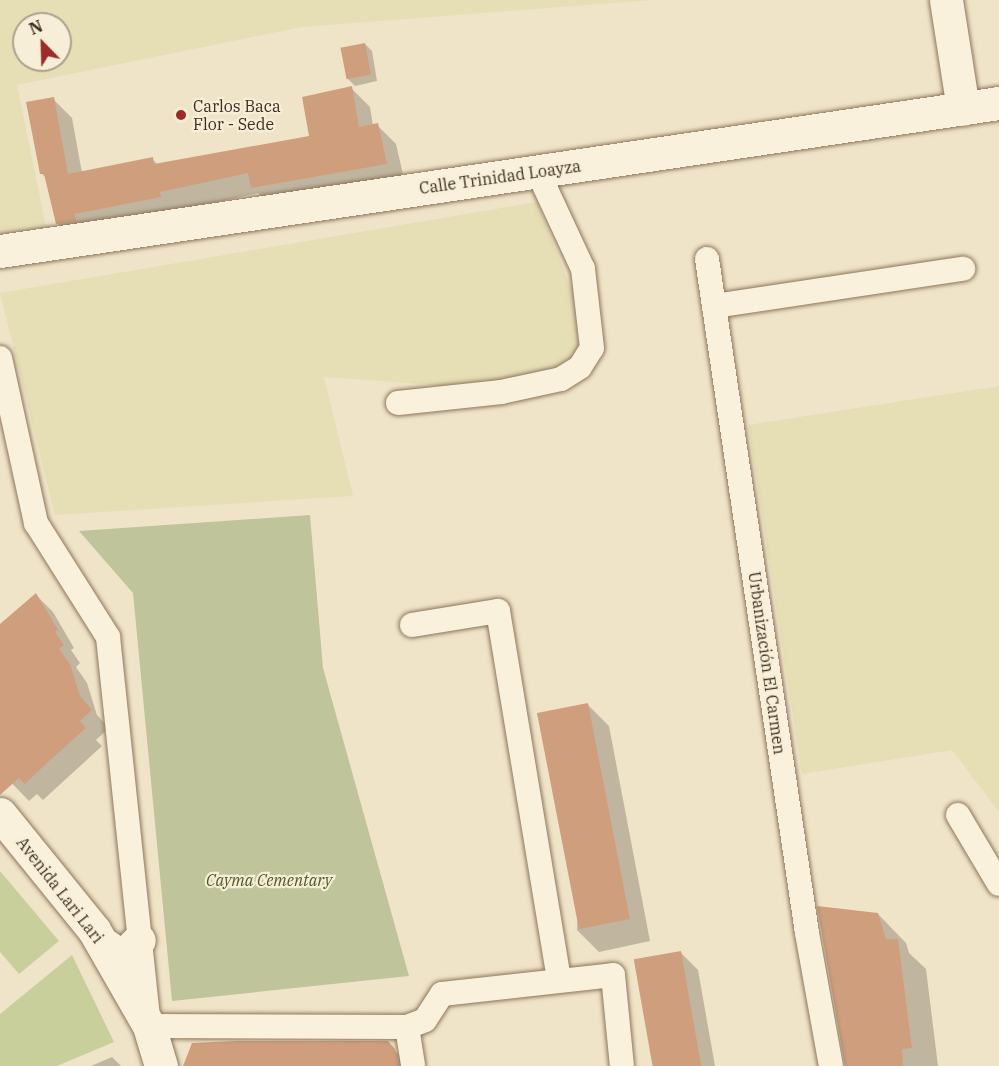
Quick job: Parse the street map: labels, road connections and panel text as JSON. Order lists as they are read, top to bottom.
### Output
{
  "streets": {
    "street": ["Calle Trinidad Loayza", "Urbanización El Carmen", "Avenida Lari Lari"]
  },
  "parks": ["Cayma Cementary"],
  "places": ["Carlos Baca Flor - Sede"],
  "north": "top left"
}
